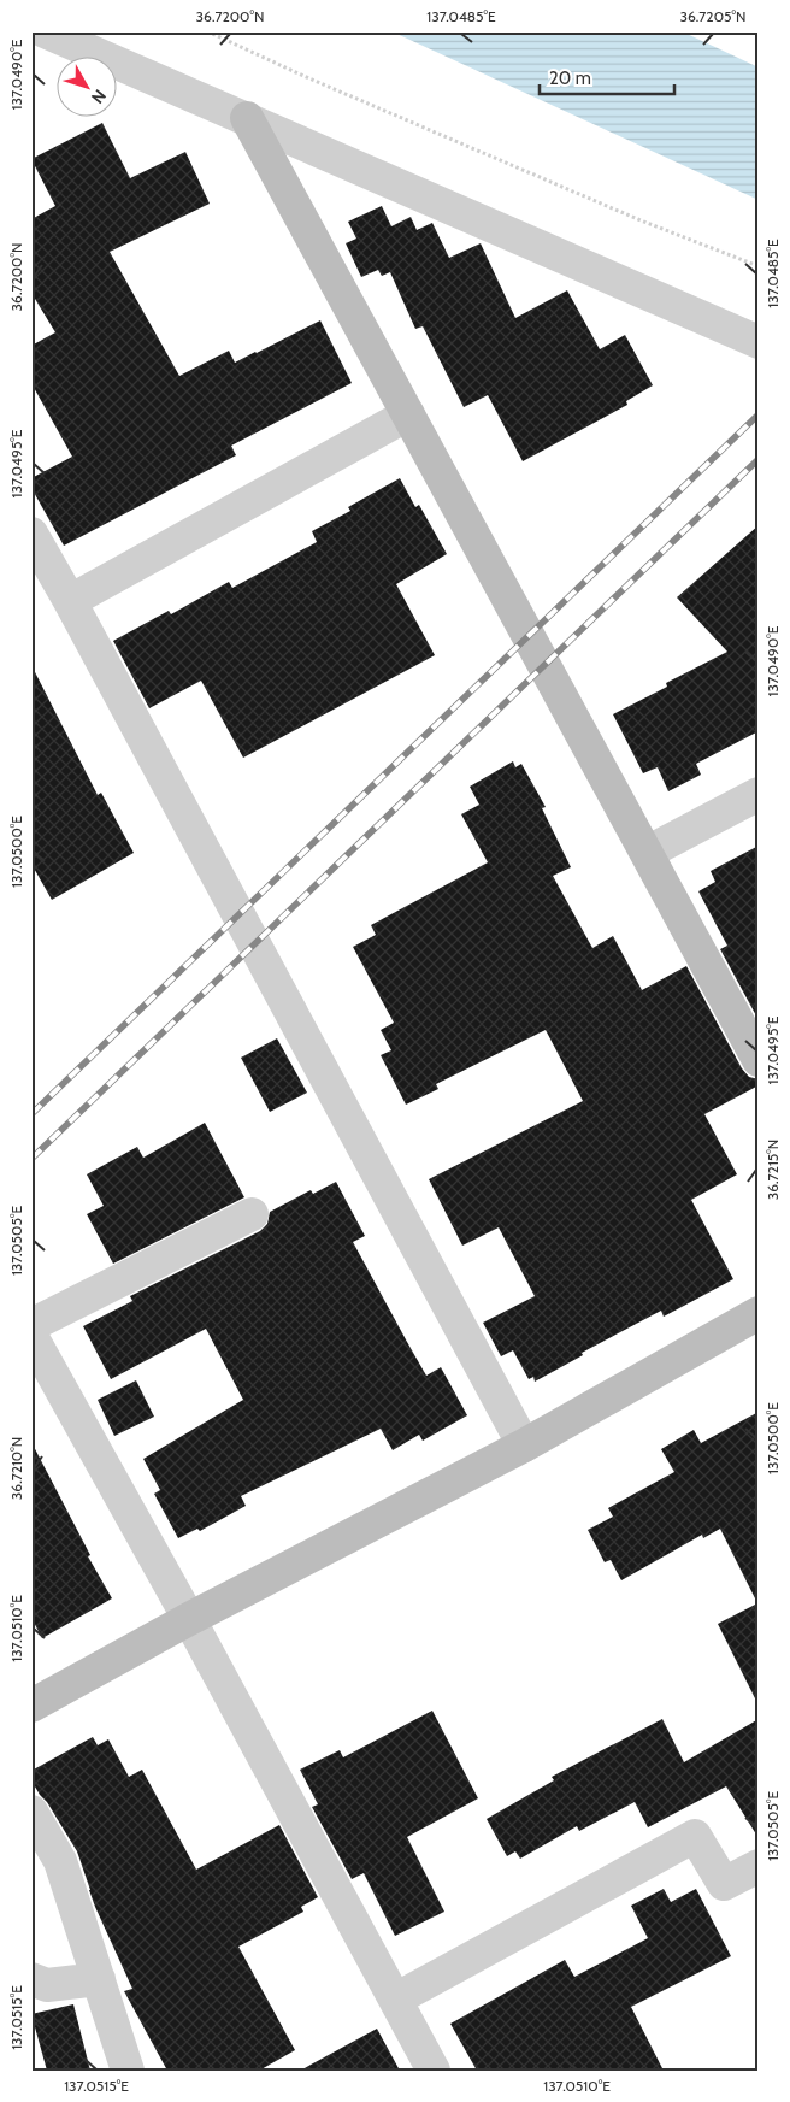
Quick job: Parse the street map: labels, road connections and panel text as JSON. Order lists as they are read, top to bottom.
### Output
{
  "scale_bar": "20 m",
  "north": "bottom right",
  "coordinates": [
    "36.7200°N",
    "137.0485°E",
    "36.7205°N",
    "137.0490°E",
    "137.0495°E",
    "137.0500°E",
    "36.7215°N",
    "137.0505°E",
    "36.7210°N",
    "137.0510°E",
    "137.0515°E"
  ]
}
